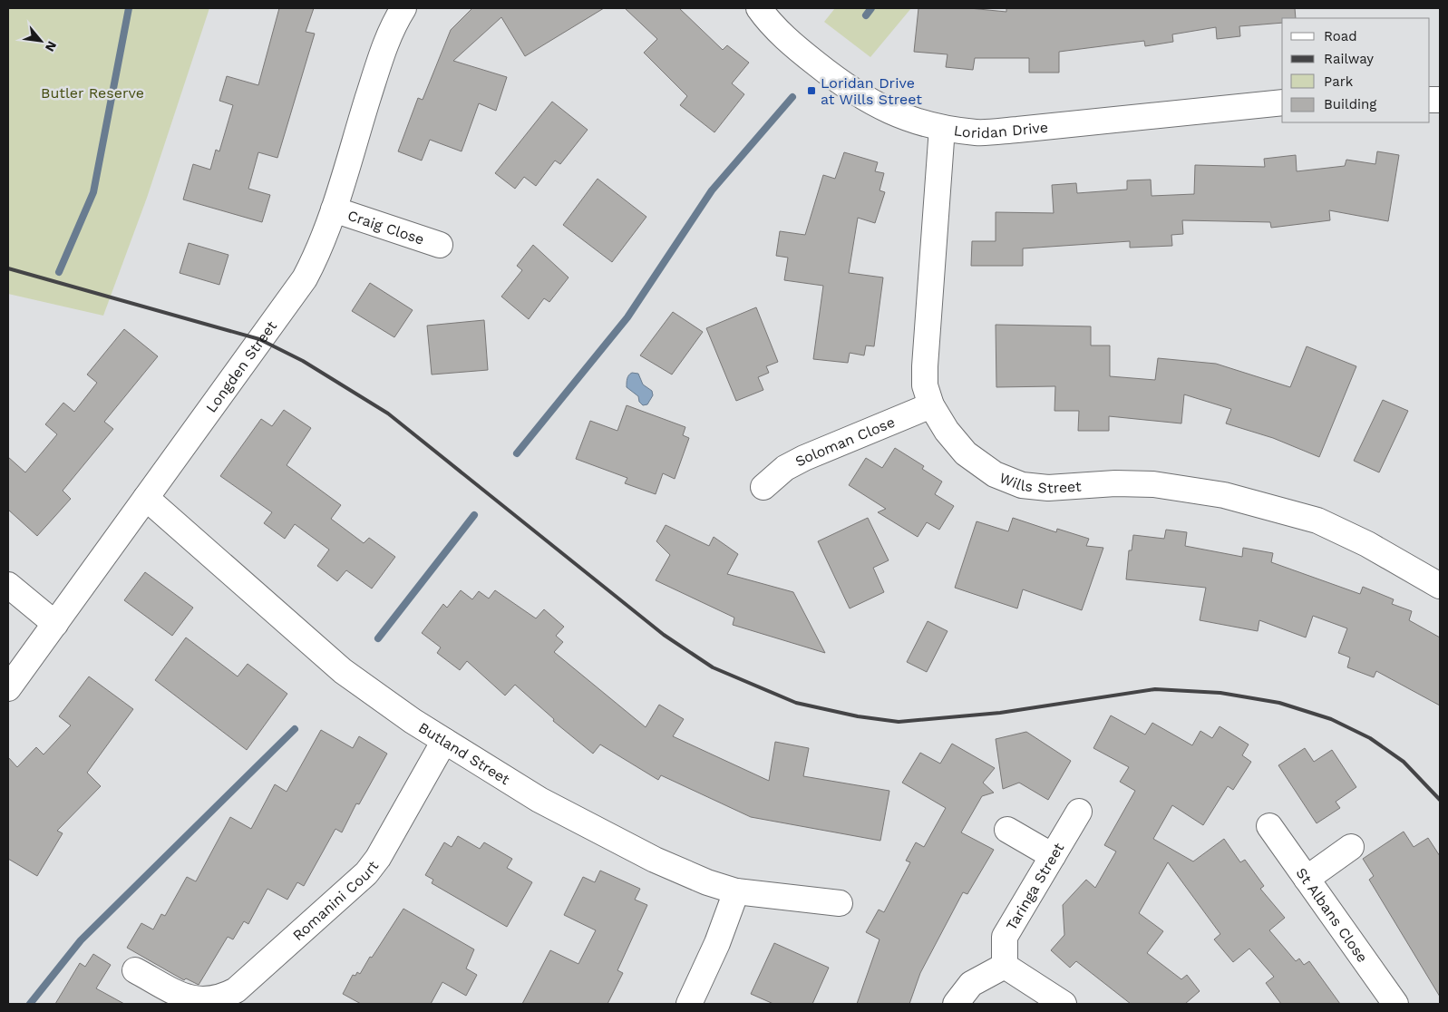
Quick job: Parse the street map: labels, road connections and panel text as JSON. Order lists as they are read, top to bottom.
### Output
{
  "streets": {
    "street": [
      "Loridan Drive",
      "Craig Close",
      "Longden Street",
      "Soloman Close",
      "Wills Street",
      "Butland Street",
      "Taringa Street",
      "Romanini Court",
      "St Albans Close"
    ]
  },
  "crossings": [
    ["Loridan Drive", "Wills Street"],
    ["Craig Close", "Longden Street"],
    ["Longden Street", "Butland Street"],
    ["Soloman Close", "Wills Street"],
    ["Butland Street", "Romanini Court"]
  ],
  "parks": ["Butler Reserve"],
  "places": {
    "transit": ["Loridan Drive at Wills Street"]
  },
  "legend": [
    "Road",
    "Railway",
    "Park",
    "Building"
  ],
  "north": "bottom right"
}
